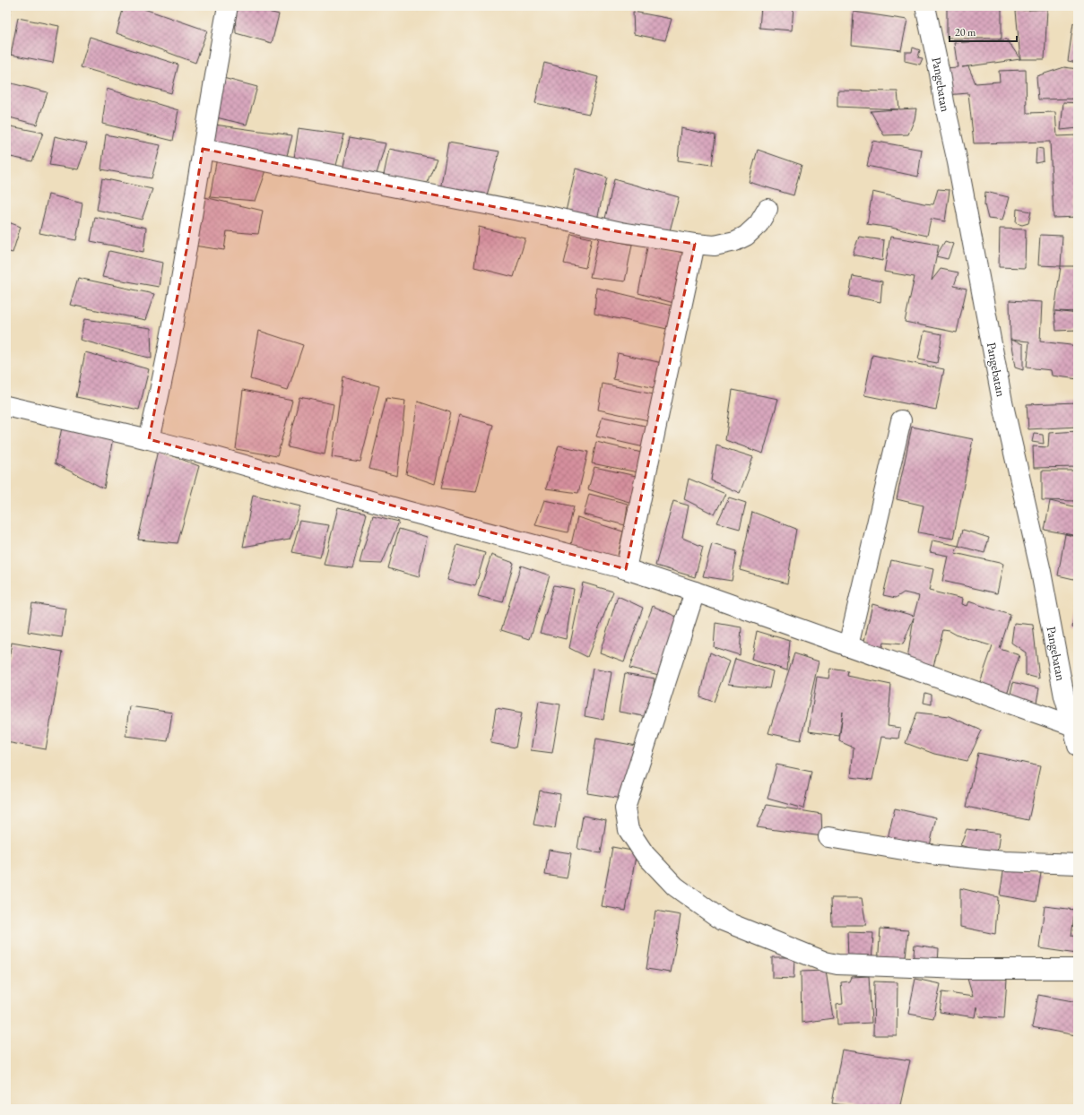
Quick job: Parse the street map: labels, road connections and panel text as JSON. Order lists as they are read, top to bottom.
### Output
{
  "streets": {
    "street": ["Pangebatan"]
  },
  "scale_bar": "20 m"
}
